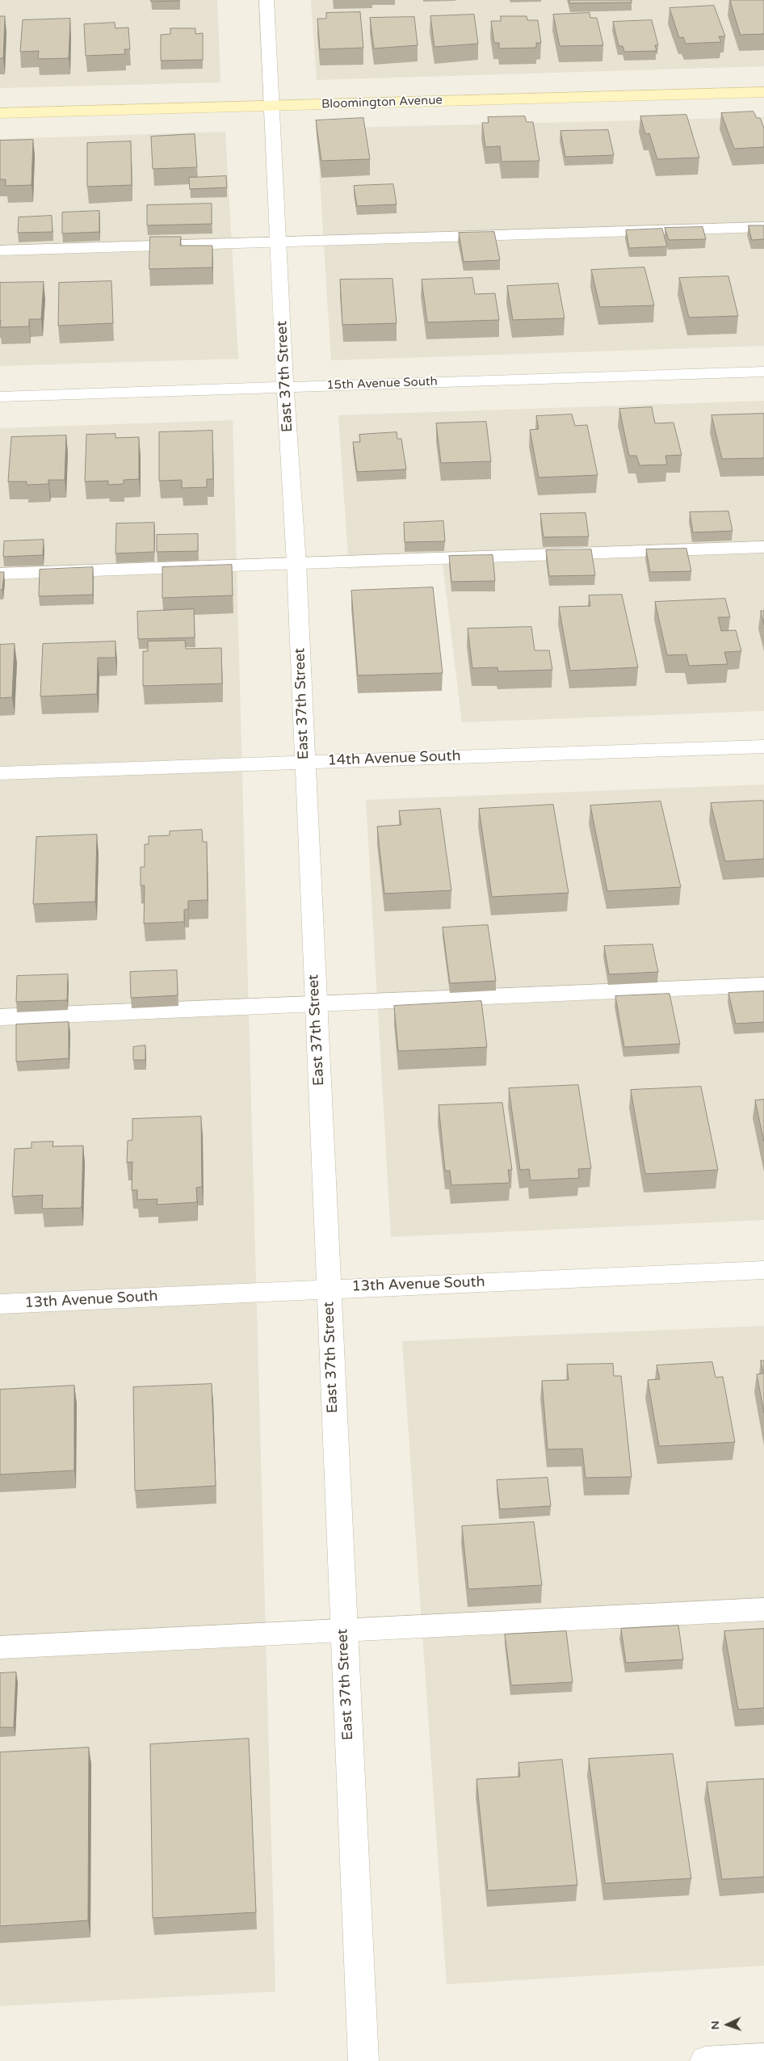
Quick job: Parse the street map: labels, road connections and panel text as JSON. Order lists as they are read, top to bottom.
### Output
{
  "streets": {
    "street": [
      "Bloomington Avenue",
      "East 37th Street",
      "15th Avenue South",
      "14th Avenue South",
      "13th Avenue South"
    ]
  },
  "crossings": [
    ["Bloomington Avenue", "East 37th Street"],
    ["East 37th Street", "15th Avenue South"],
    ["East 37th Street", "14th Avenue South"],
    ["East 37th Street", "13th Avenue South"]
  ],
  "north": "left"
}
